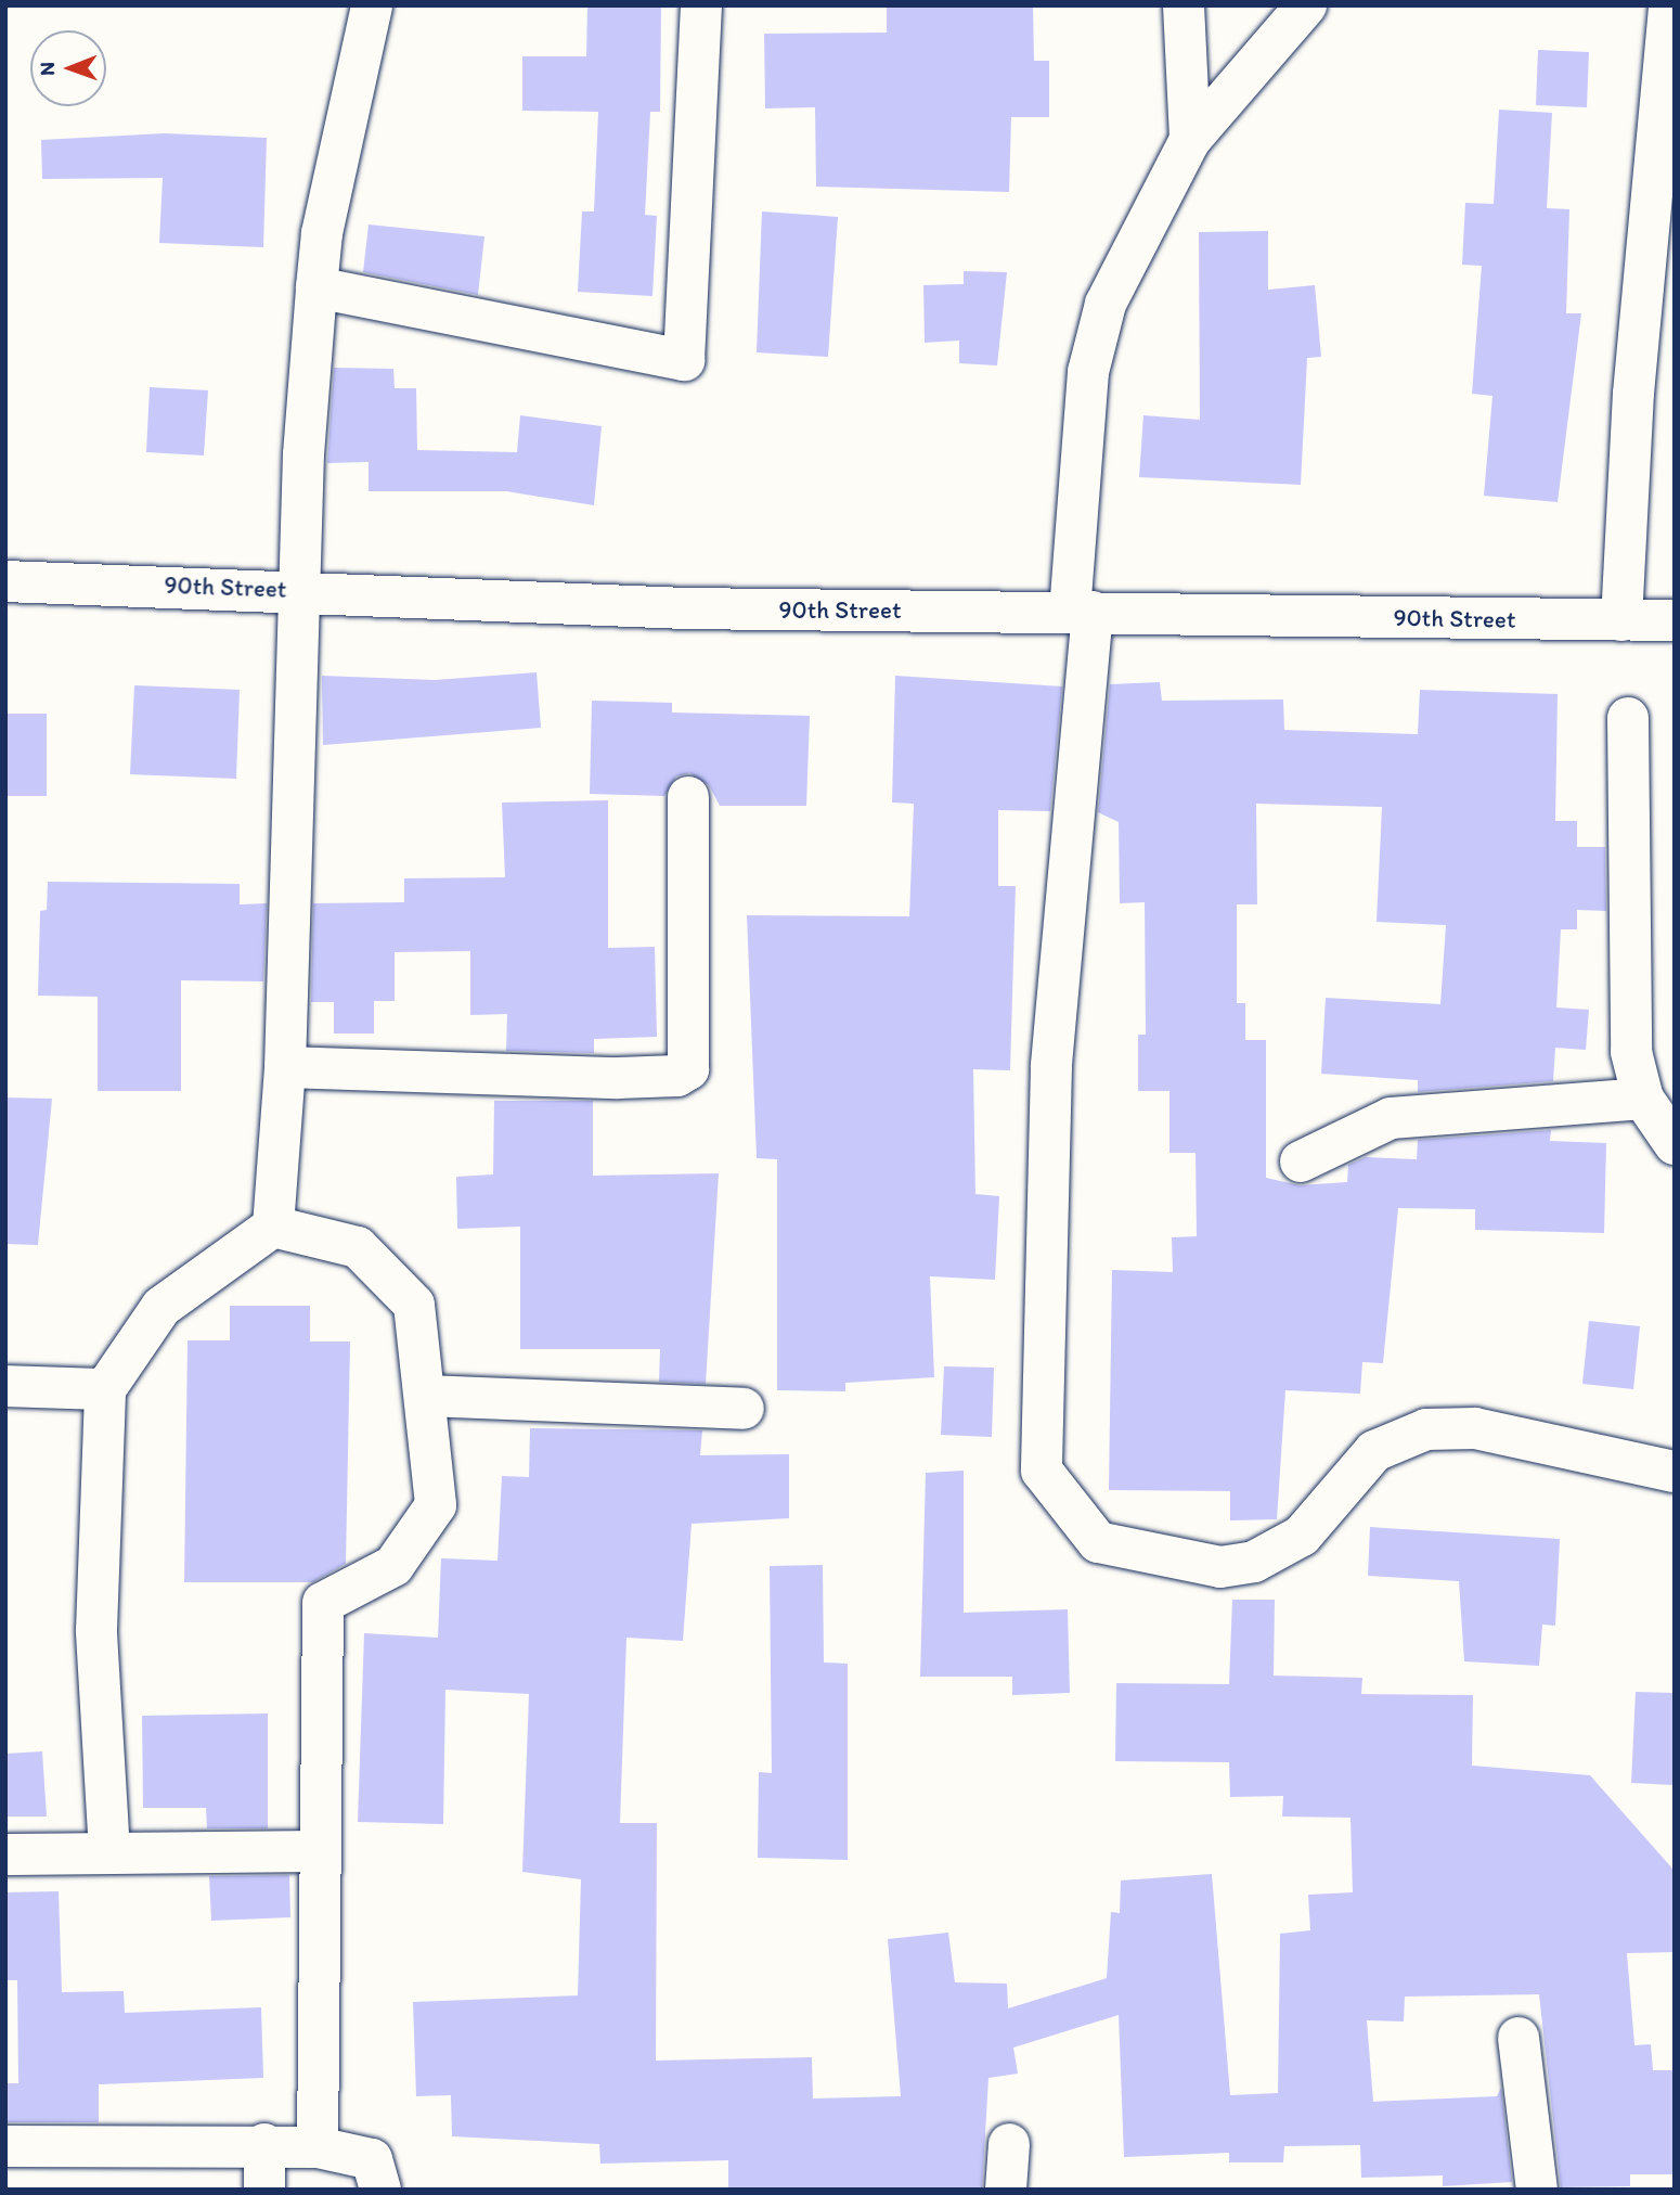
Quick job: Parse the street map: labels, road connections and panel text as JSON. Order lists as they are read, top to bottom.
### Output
{
  "streets": {
    "street": ["90th Street"]
  },
  "north": "left"
}
